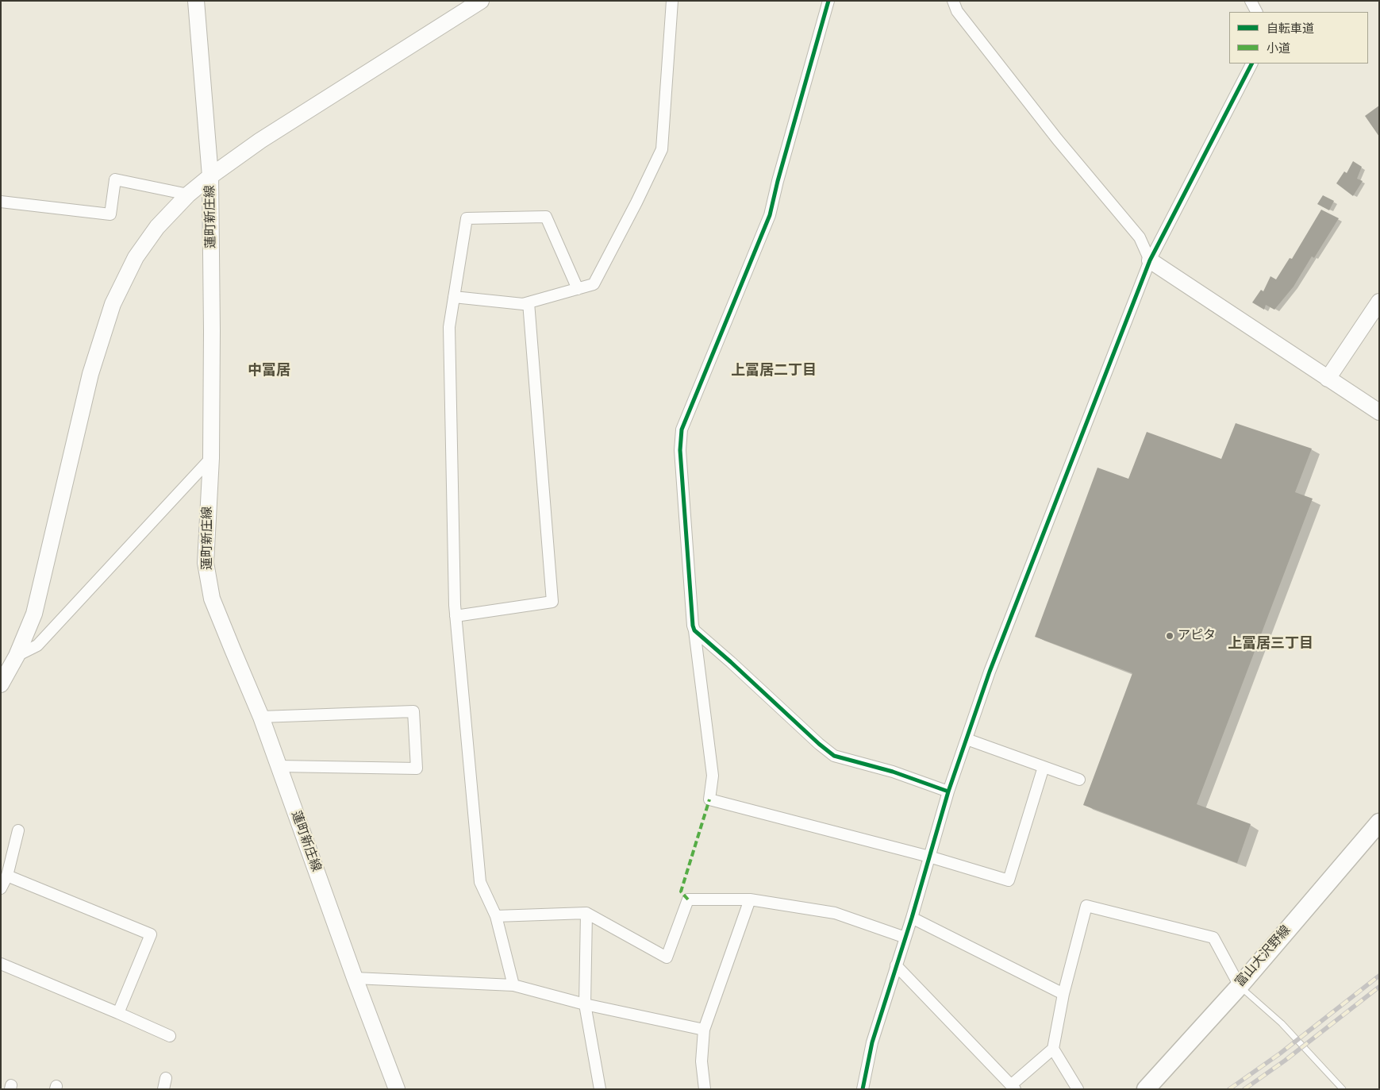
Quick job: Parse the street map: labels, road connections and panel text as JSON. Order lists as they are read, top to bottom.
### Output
{
  "streets": {
    "main road": ["富山大沢野線"],
    "street": ["蓮町新庄線"]
  },
  "districts": ["中冨居", "上冨居二丁目", "上冨居三丁目"],
  "places": ["アピタ"],
  "legend": ["自転車道", "小道"]
}
